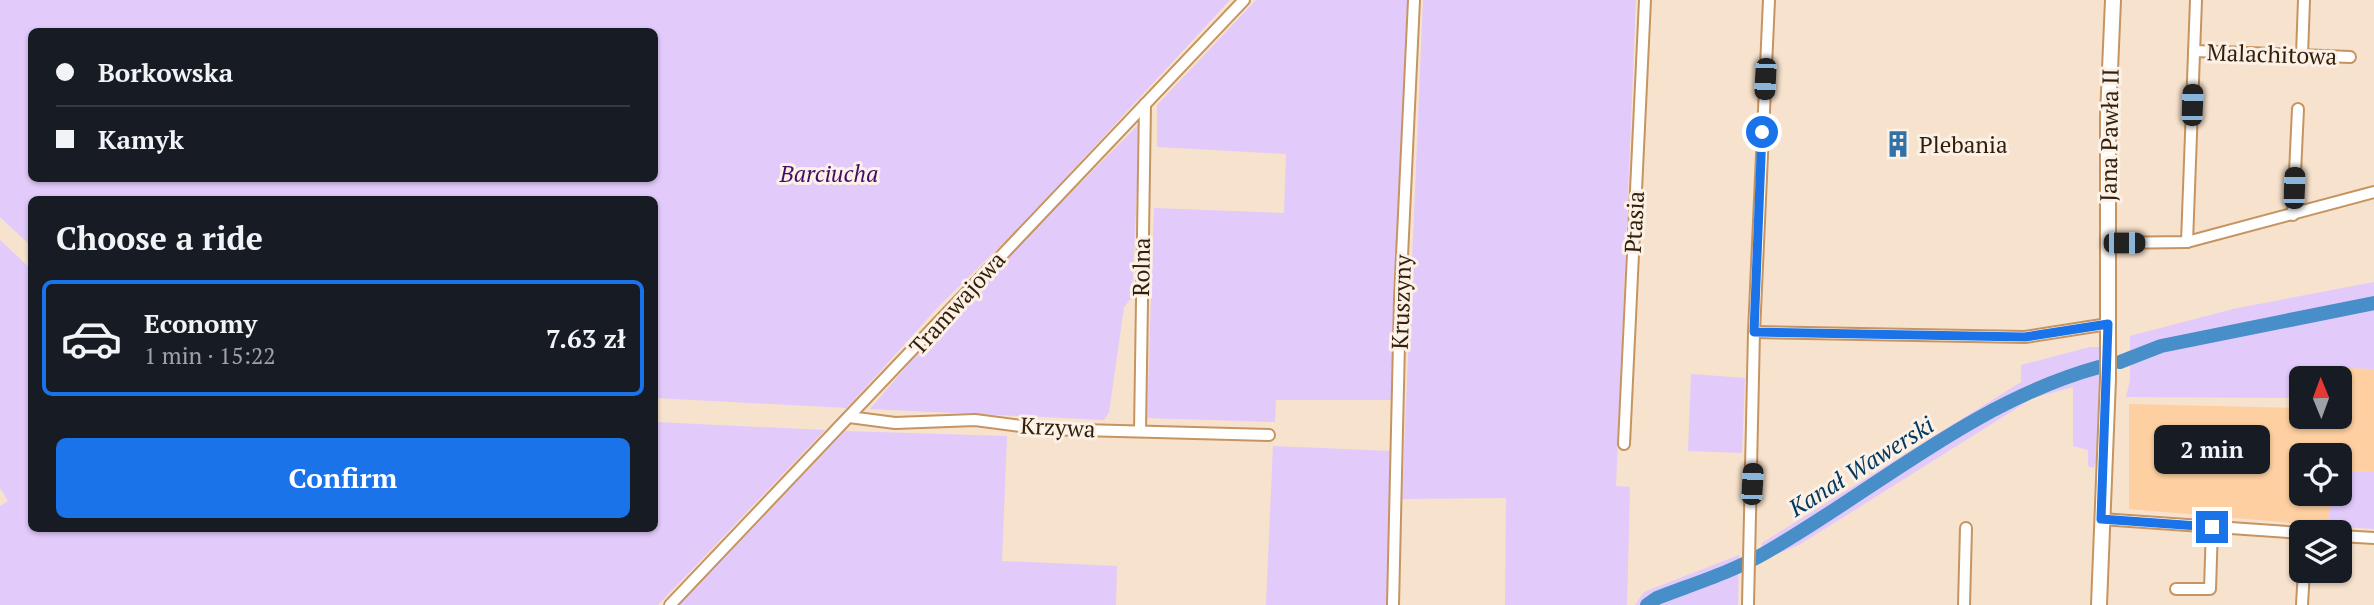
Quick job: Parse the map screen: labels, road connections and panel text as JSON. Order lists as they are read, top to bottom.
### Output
{
  "streets": {
    "street": [
      "Malachitowa",
      "Jana Pawła II",
      "Ptasia",
      "Rolna",
      "Kruszyny",
      "Tramwajowa",
      "Krzywa"
    ]
  },
  "crossings": [
    ["Rolna", "Tramwajowa"],
    ["Rolna", "Krzywa"],
    ["Tramwajowa", "Krzywa"]
  ],
  "water": ["Kanał Wawerski"],
  "parks": ["Barciucha"],
  "places": {
    "building": ["Plebania"]
  },
  "north": "top",
  "page": {
    "banner": ["Borkowska", "Kamyk"],
    "heading": "Choose a ride",
    "list": [
      {
        "name": "Economy",
        "note": "1 min · 15:22",
        "value": "7.63 zł"
      }
    ],
    "buttons": "Confirm",
    "bubble": "2 min"
  }
}
